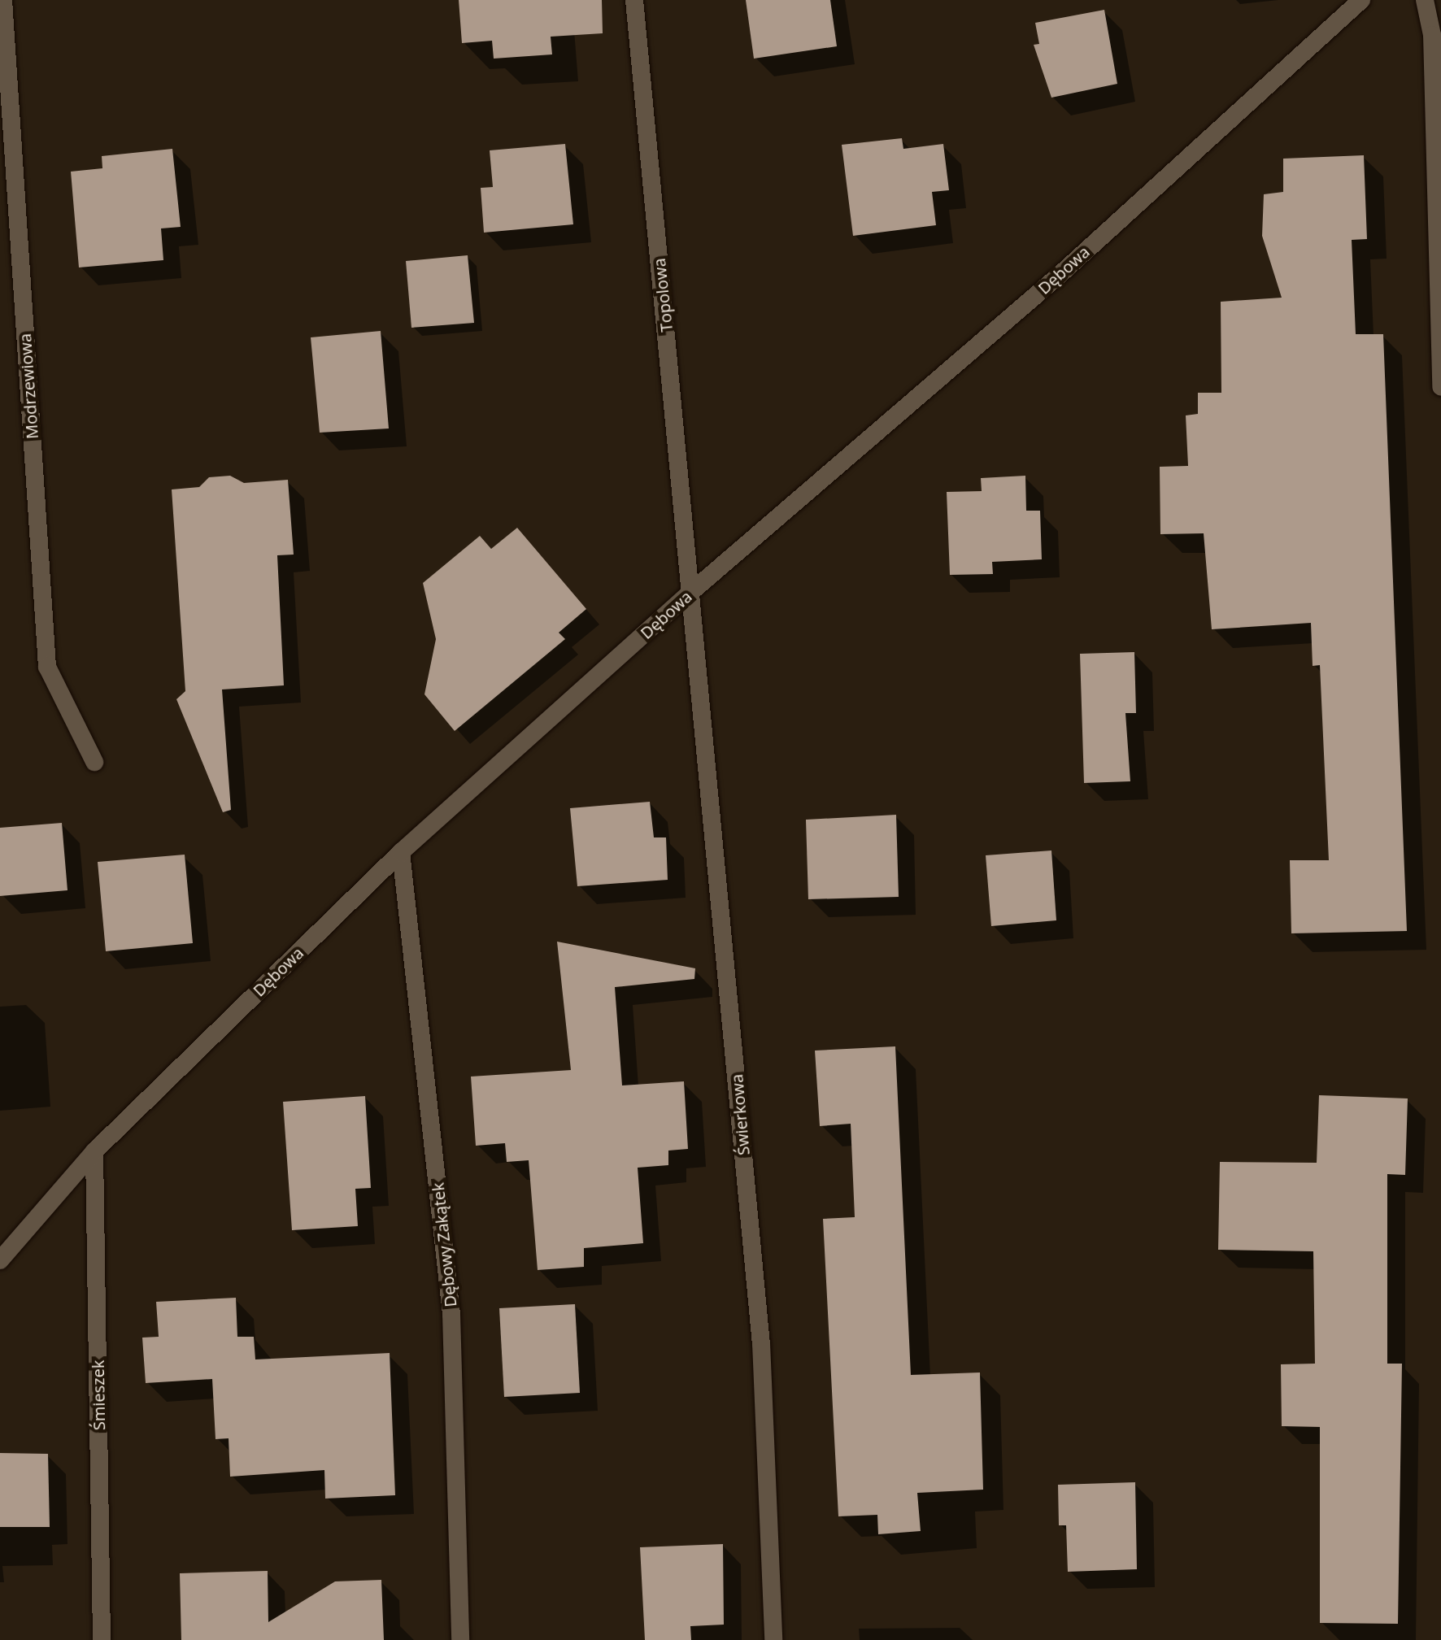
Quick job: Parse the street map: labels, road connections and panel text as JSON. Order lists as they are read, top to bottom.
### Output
{
  "streets": {
    "street": [
      "Dębowa",
      "Topolowa",
      "Modrzewiowa",
      "Świerkowa",
      "Dębowy Zakątek",
      "Śmieszek"
    ]
  },
  "crossings": [
    ["Dębowa", "Topolowa"],
    ["Dębowa", "Świerkowa"],
    ["Dębowa", "Dębowy Zakątek"],
    ["Dębowa", "Śmieszek"],
    ["Topolowa", "Świerkowa"]
  ]
}
